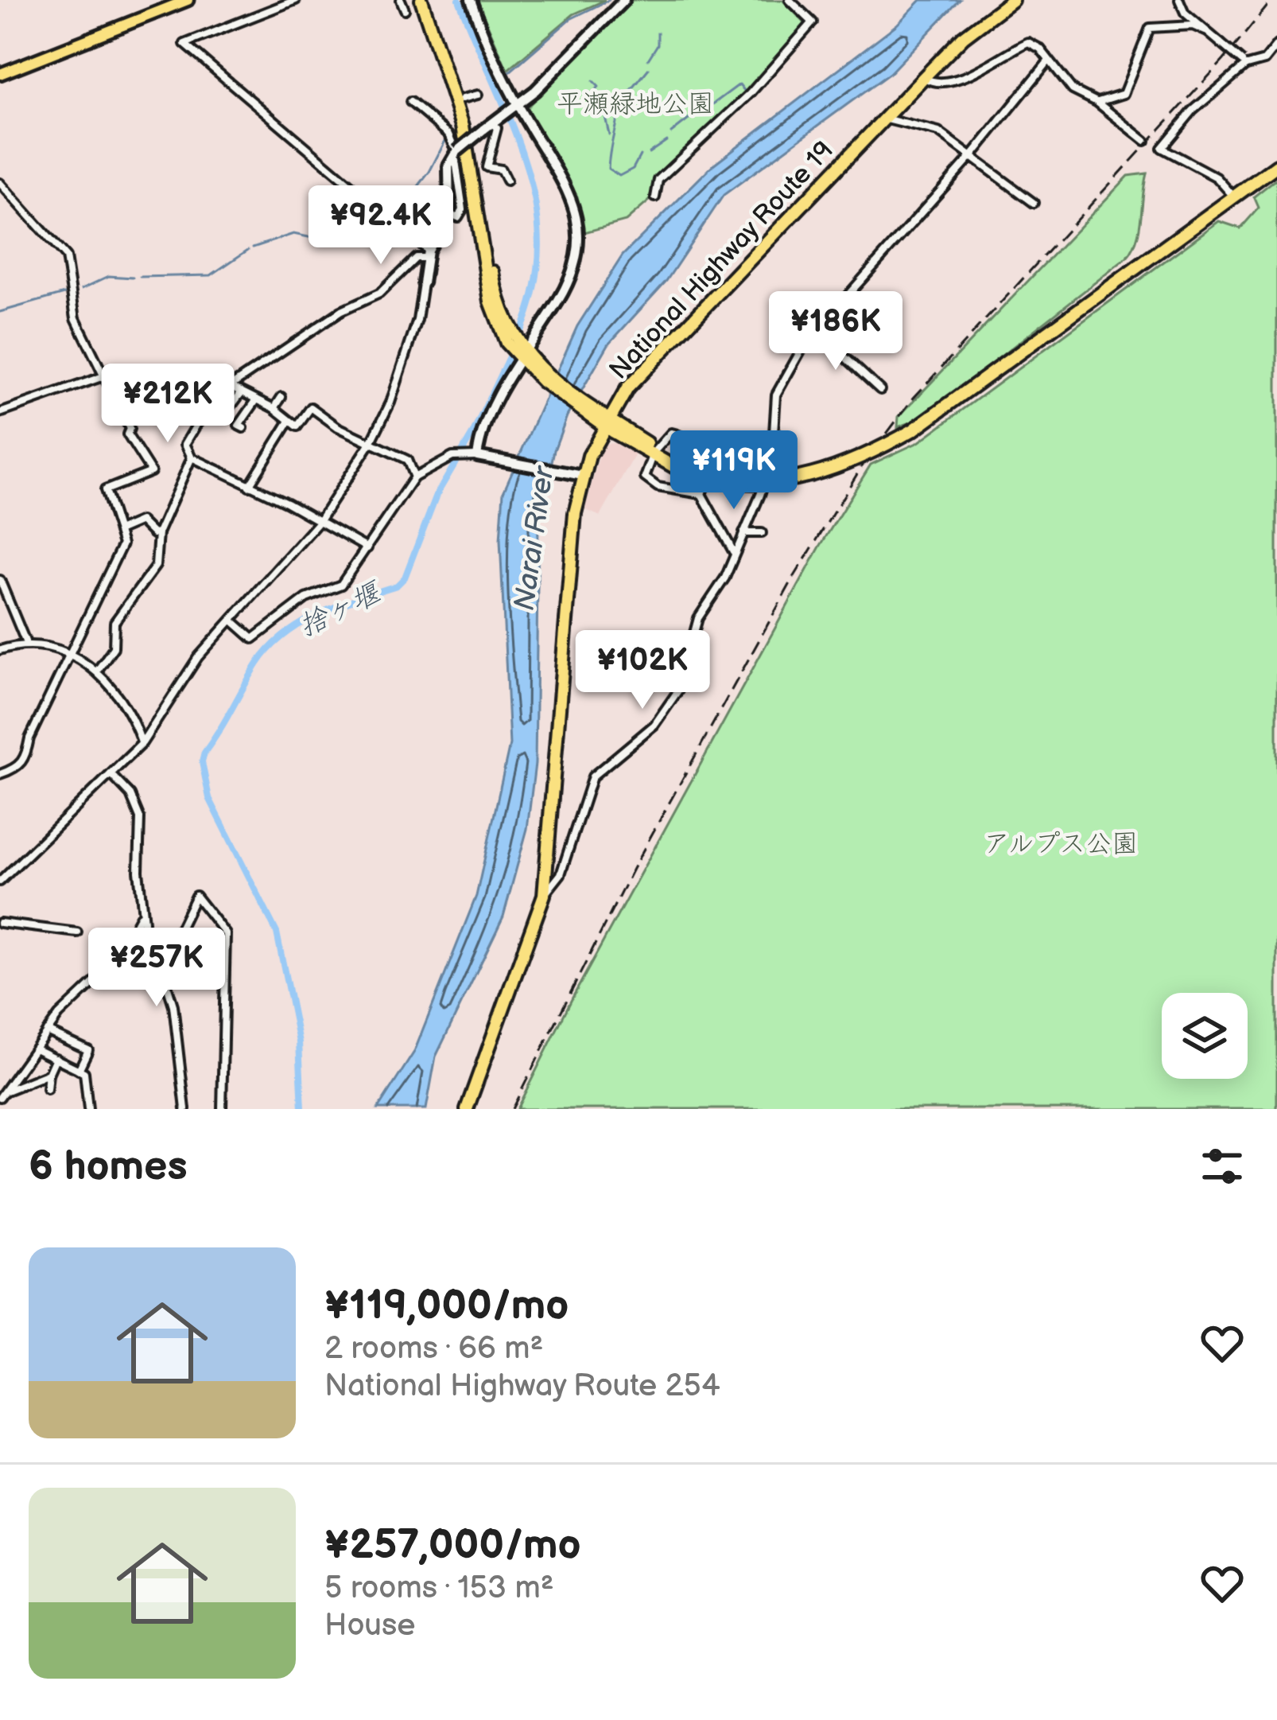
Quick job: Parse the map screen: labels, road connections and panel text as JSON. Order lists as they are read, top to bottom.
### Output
{
  "streets": {
    "highway": ["National Highway Route 19"]
  },
  "water": ["Narai River", "捨ヶ堰"],
  "parks": ["平瀬緑地公園", "アルプス公園"],
  "page": {
    "price": [
      "¥92.4K",
      "¥186K",
      "¥212K",
      "¥119K",
      "¥102K",
      "¥257K"
    ],
    "heading": "6 homes",
    "list": [
      {
        "name": "¥119,000/mo",
        "note": "2 rooms · 66 m² · National Highway Route 254"
      },
      {
        "name": "¥257,000/mo",
        "note": "5 rooms · 153 m² · House"
      }
    ]
  }
}
